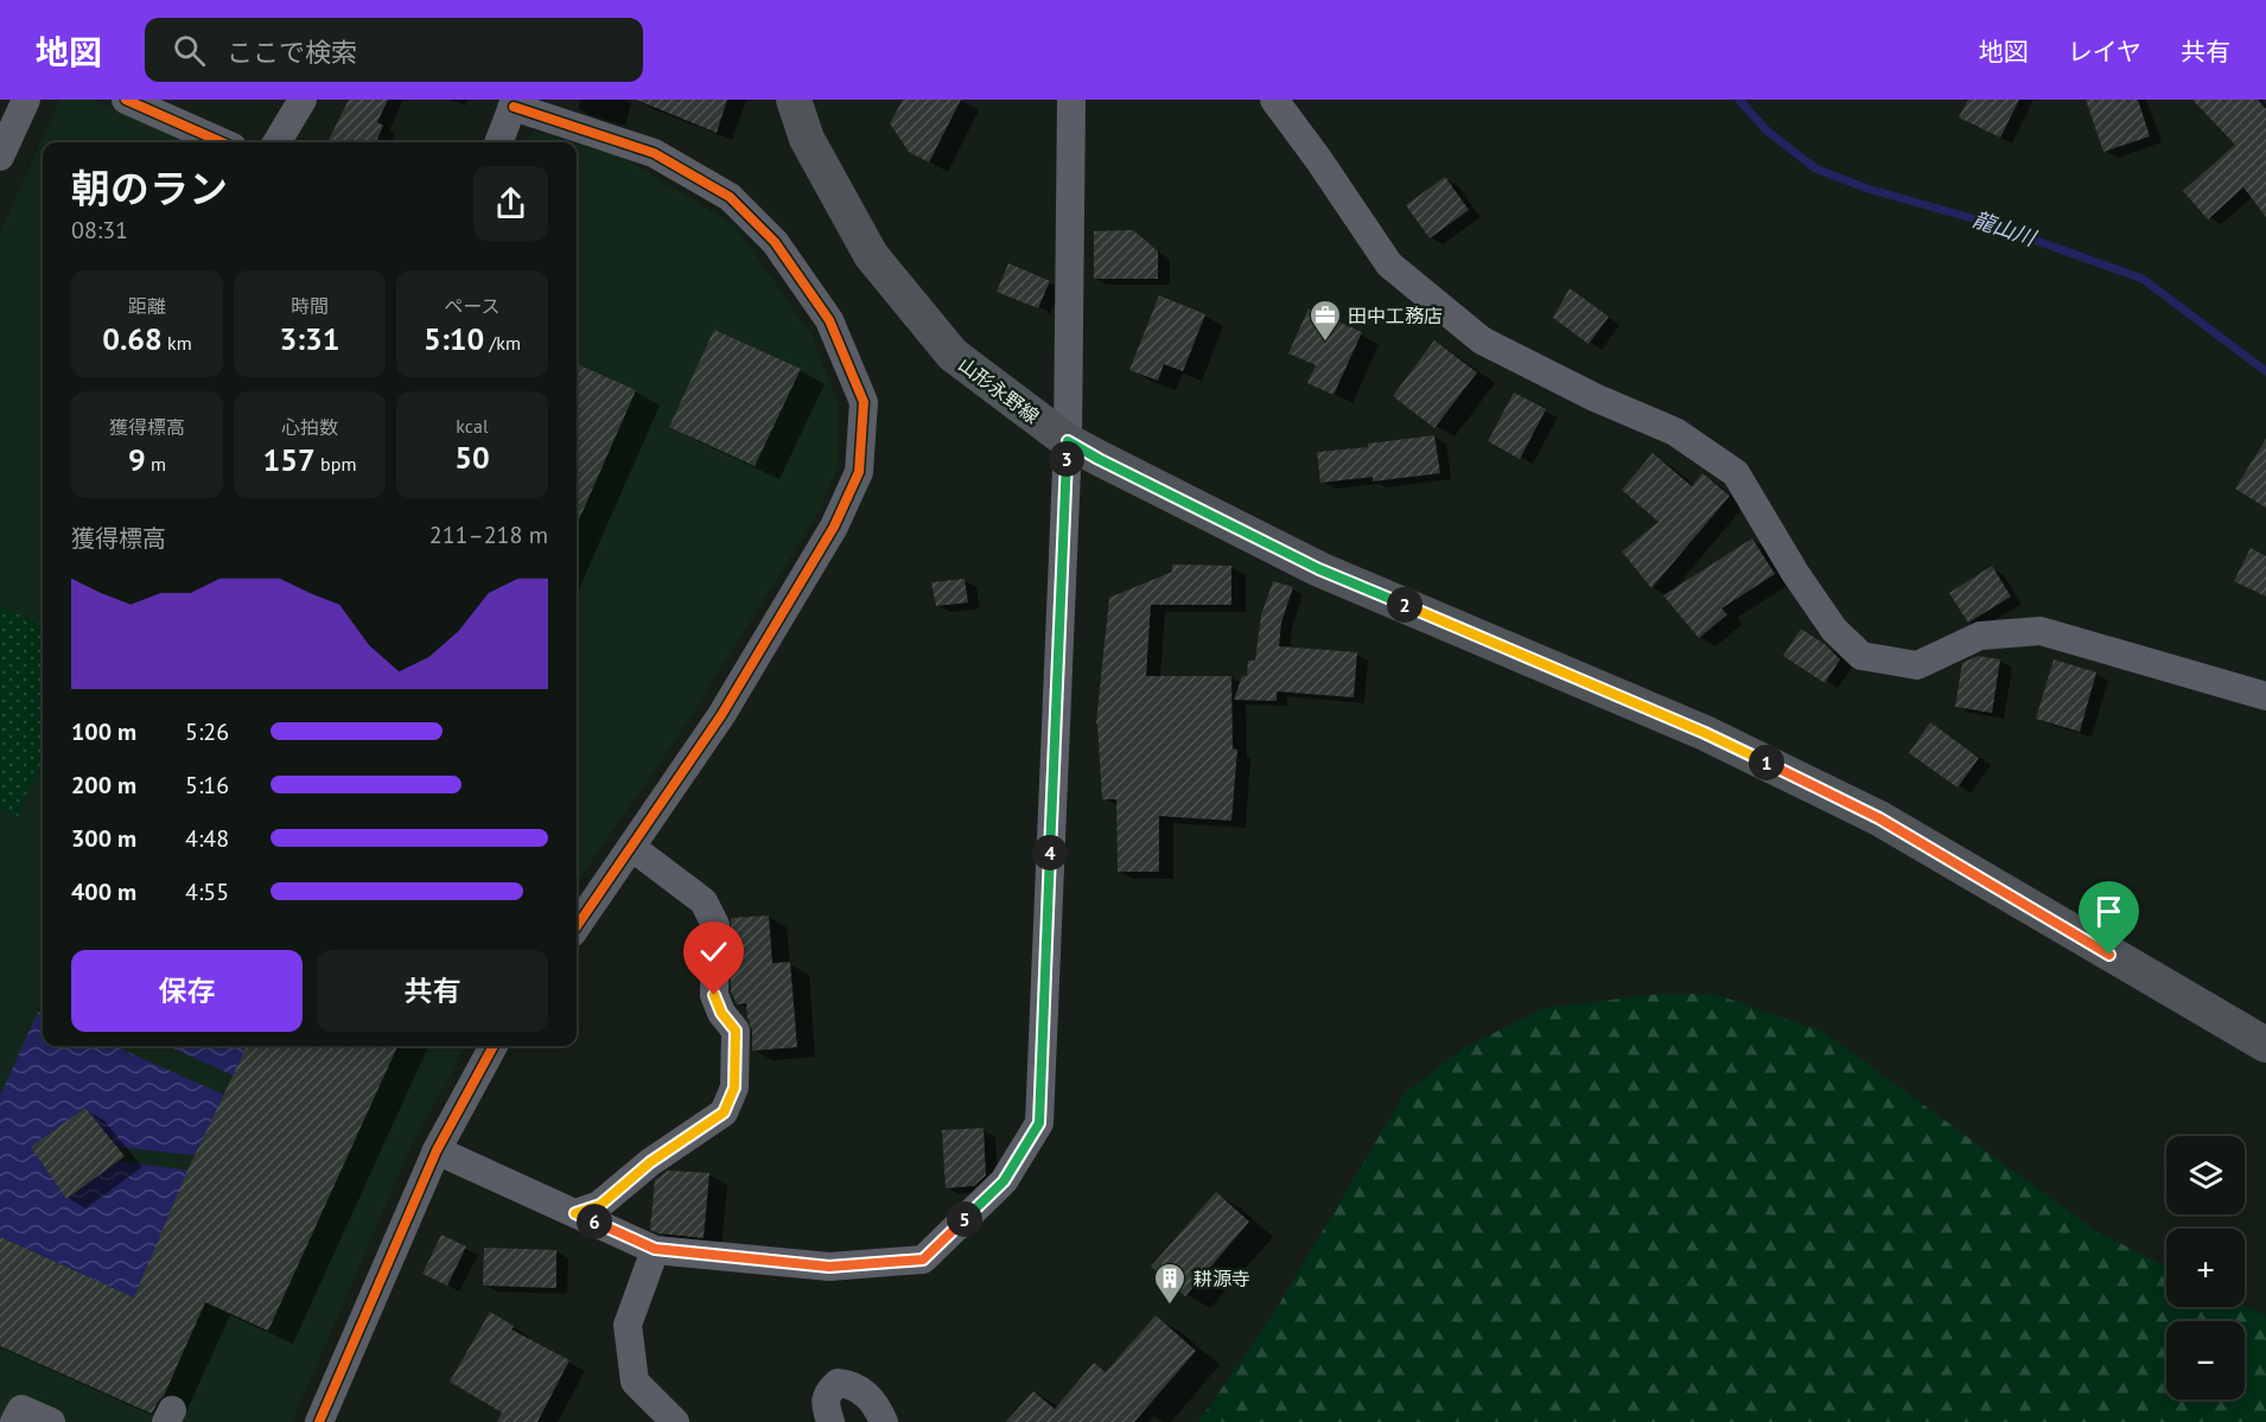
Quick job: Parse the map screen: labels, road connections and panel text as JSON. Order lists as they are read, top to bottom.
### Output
{
  "streets": {
    "main road": ["山形永野線"]
  },
  "water": ["龍山川"],
  "places": {
    "office": ["田中工務店"],
    "building": ["耕源寺"]
  },
  "page": {
    "header": "地図",
    "search": "ここで検索",
    "nav": ["地図", "レイヤ", "共有"],
    "heading": ["朝のラン", "08:31"],
    "stats": [
      ["距離", "0.68 km"],
      ["時間", "3:31"],
      ["ペース", "5:10 /km"],
      ["獲得標高", "9 m"],
      ["心拍数", "157 bpm"],
      ["kcal", "50"]
    ],
    "pins": [
      "3",
      "2",
      "1",
      "4",
      "5",
      "6"
    ],
    "chart": ["獲得標高", "211–218 m"],
    "list": [
      {
        "name": "100 m",
        "note": "5:26"
      },
      {
        "name": "200 m",
        "note": "5:16"
      },
      {
        "name": "300 m",
        "note": "4:48"
      },
      {
        "name": "400 m",
        "note": "4:55"
      }
    ],
    "buttons": ["保存", "共有"],
    "map_buttons": ["+", "−"]
  }
}
